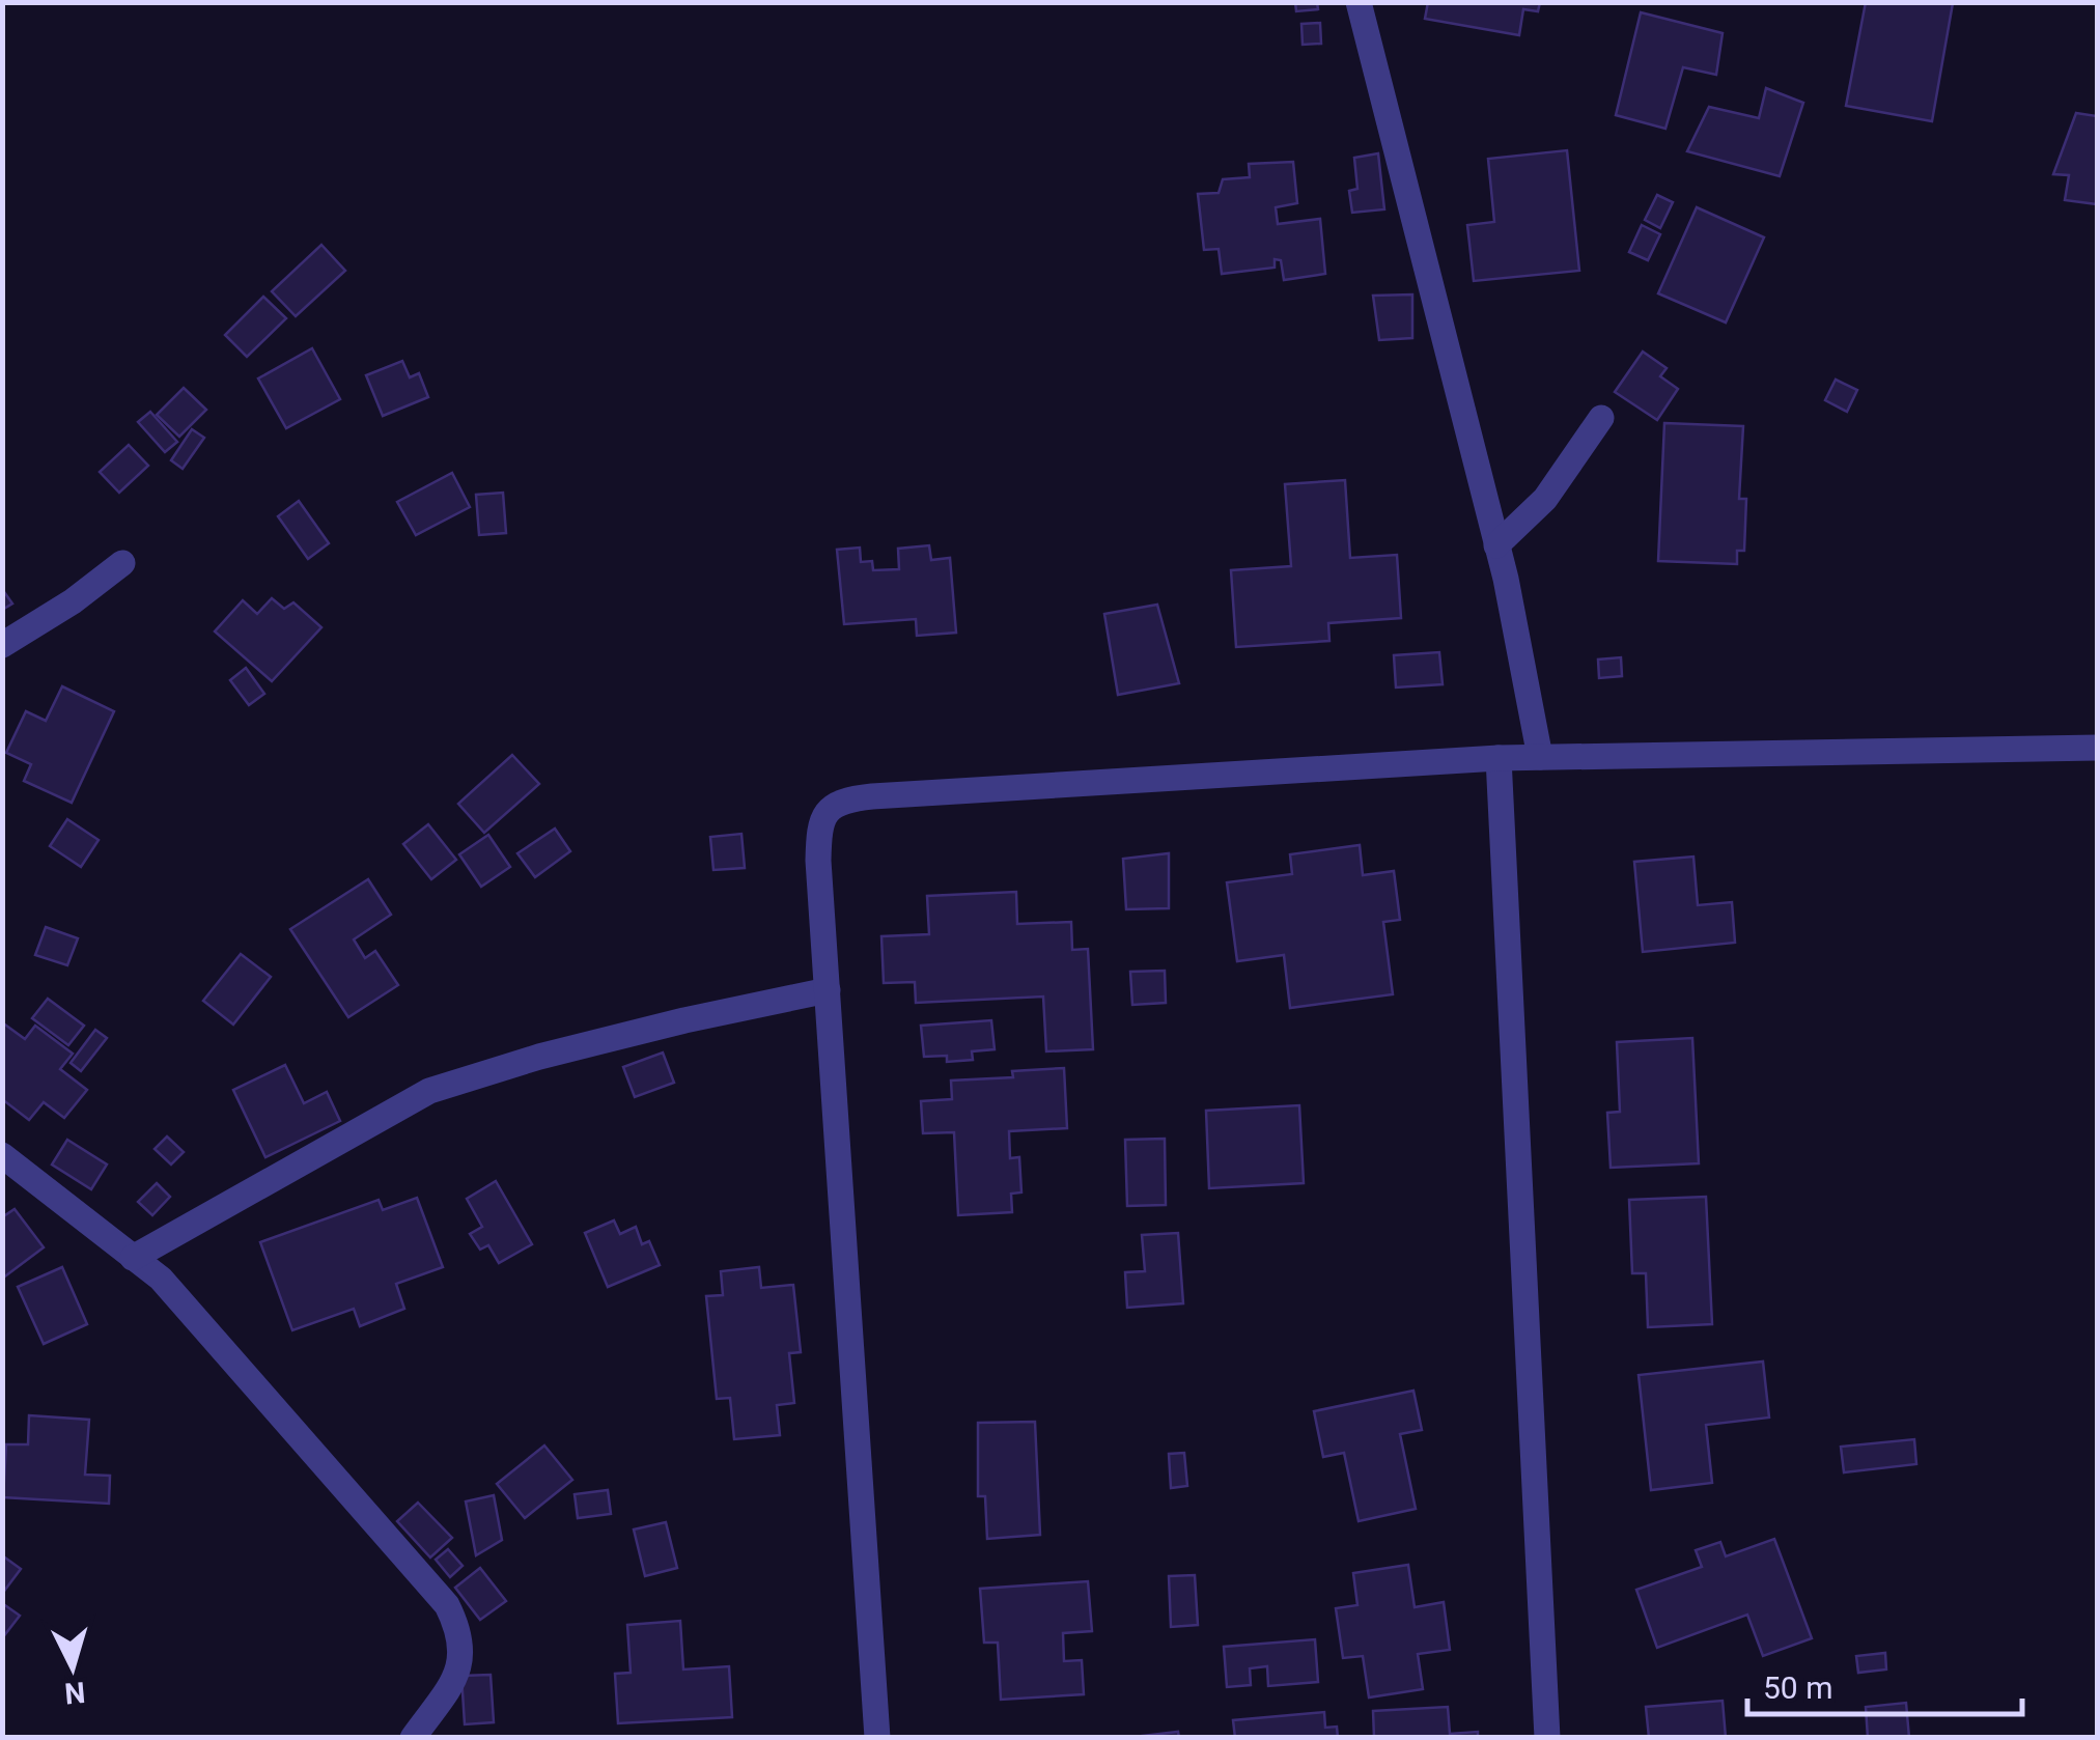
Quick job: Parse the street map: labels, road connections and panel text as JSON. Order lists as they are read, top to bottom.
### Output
{
  "scale_bar": "50 m",
  "north": "bottom"
}
